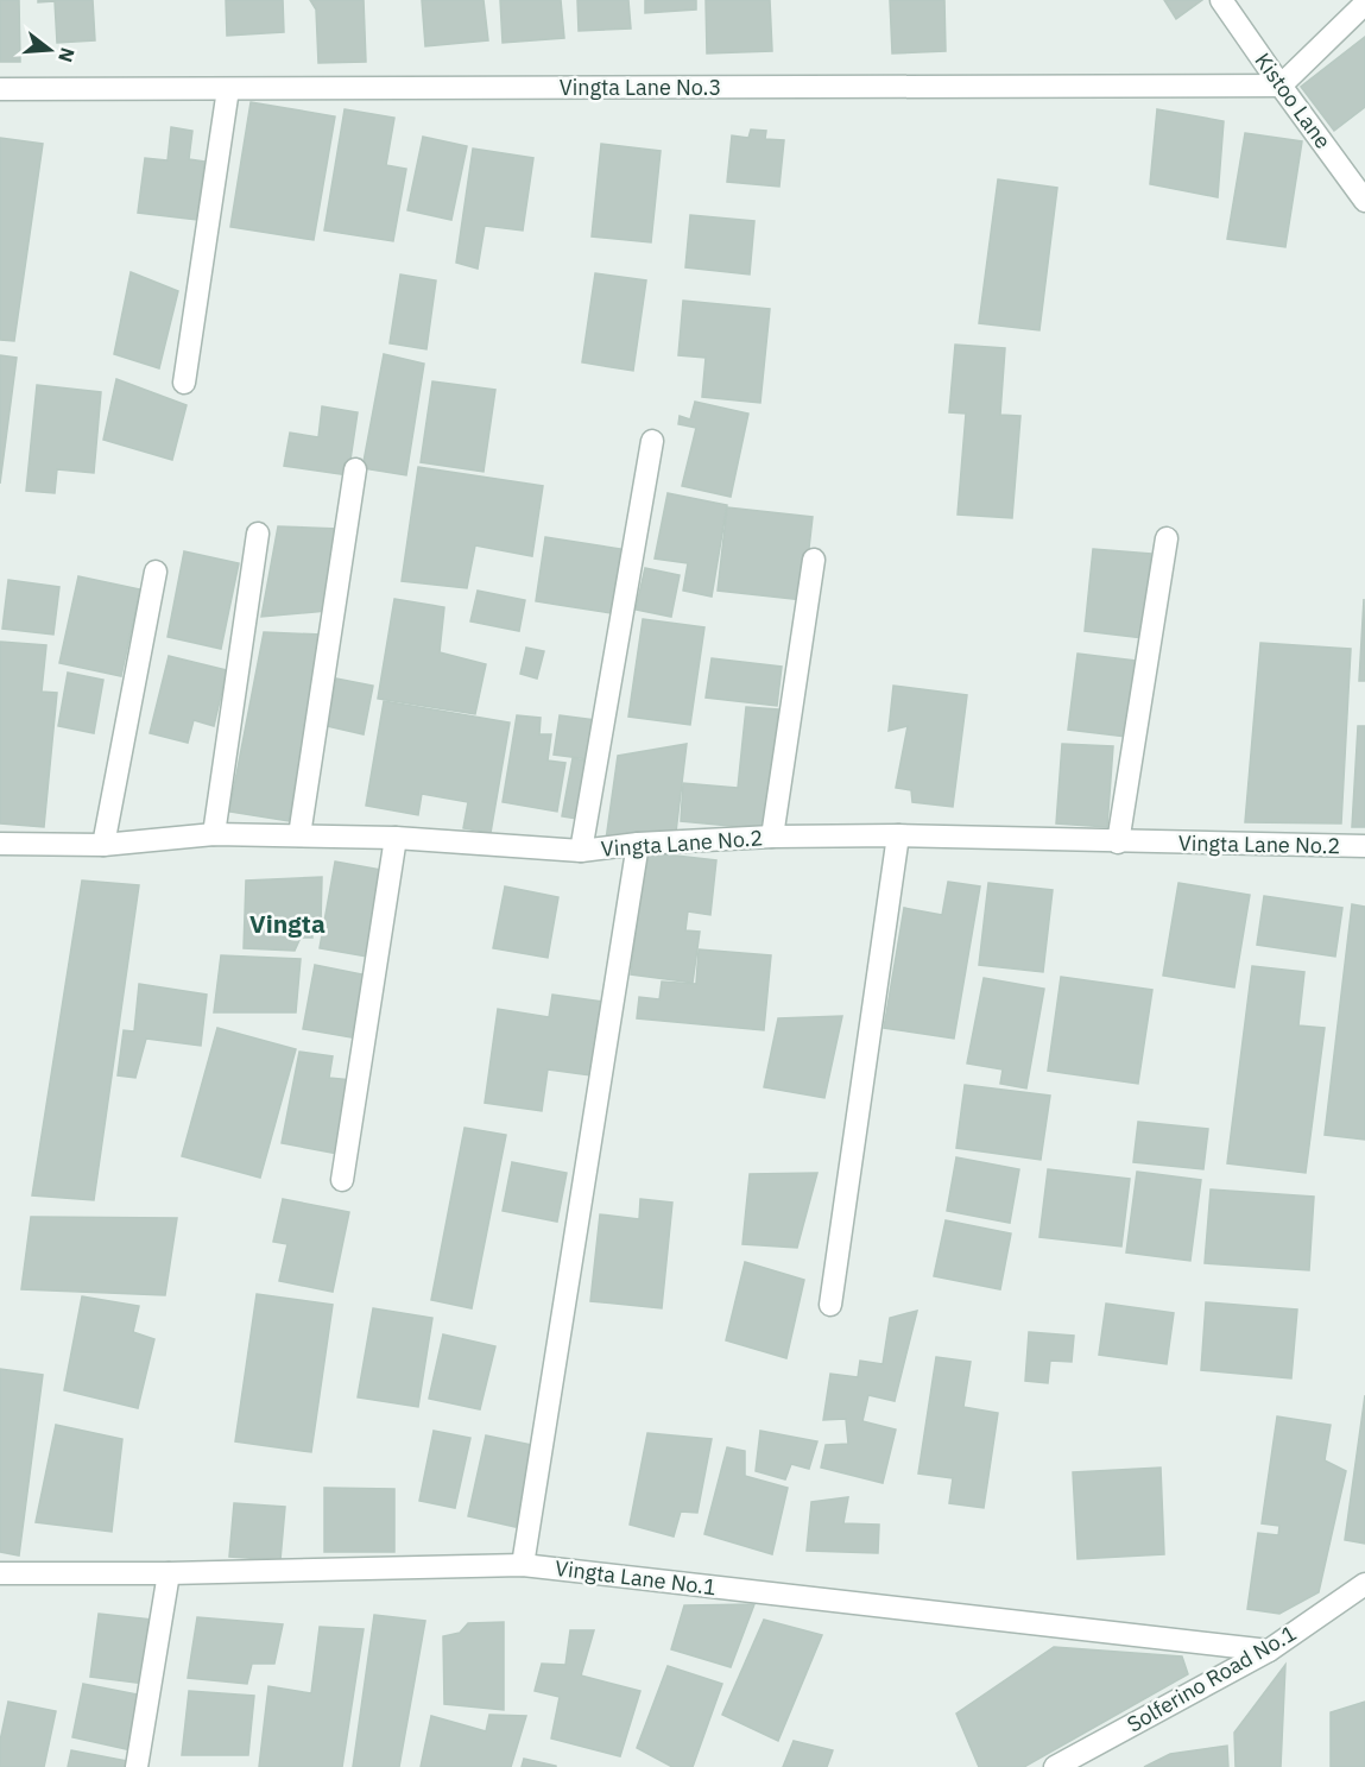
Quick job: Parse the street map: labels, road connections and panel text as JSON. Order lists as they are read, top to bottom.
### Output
{
  "streets": {
    "street": [
      "Vingta Lane No.3",
      "Kistoo Lane",
      "Vingta Lane No.2",
      "Vingta Lane No.1",
      "Solferino Road No.1"
    ]
  },
  "crossings": [
    ["Vingta Lane No.3", "Kistoo Lane"],
    ["Vingta Lane No.1", "Solferino Road No.1"]
  ],
  "districts": ["Vingta"],
  "north": "right"
}
